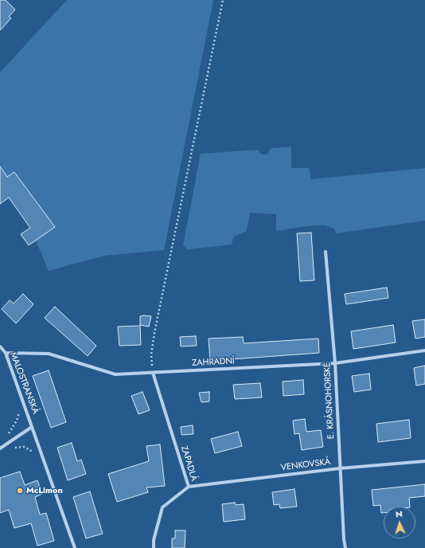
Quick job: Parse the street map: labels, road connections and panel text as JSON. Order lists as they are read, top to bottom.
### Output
{
  "streets": {
    "street": [
      "ZAHRADNÍ",
      "MALOSTRANSKÁ",
      "E. KRÁSNOHORSKÉ",
      "ZAPADLÁ",
      "VENKOVSKÁ"
    ]
  },
  "crossings": [
    ["ZAHRADNÍ", "MALOSTRANSKÁ"],
    ["ZAHRADNÍ", "E. KRÁSNOHORSKÉ"],
    ["ZAHRADNÍ", "ZAPADLÁ"],
    ["E. KRÁSNOHORSKÉ", "VENKOVSKÁ"],
    ["ZAPADLÁ", "VENKOVSKÁ"]
  ],
  "places": ["McLimon"],
  "north": "top"
}
